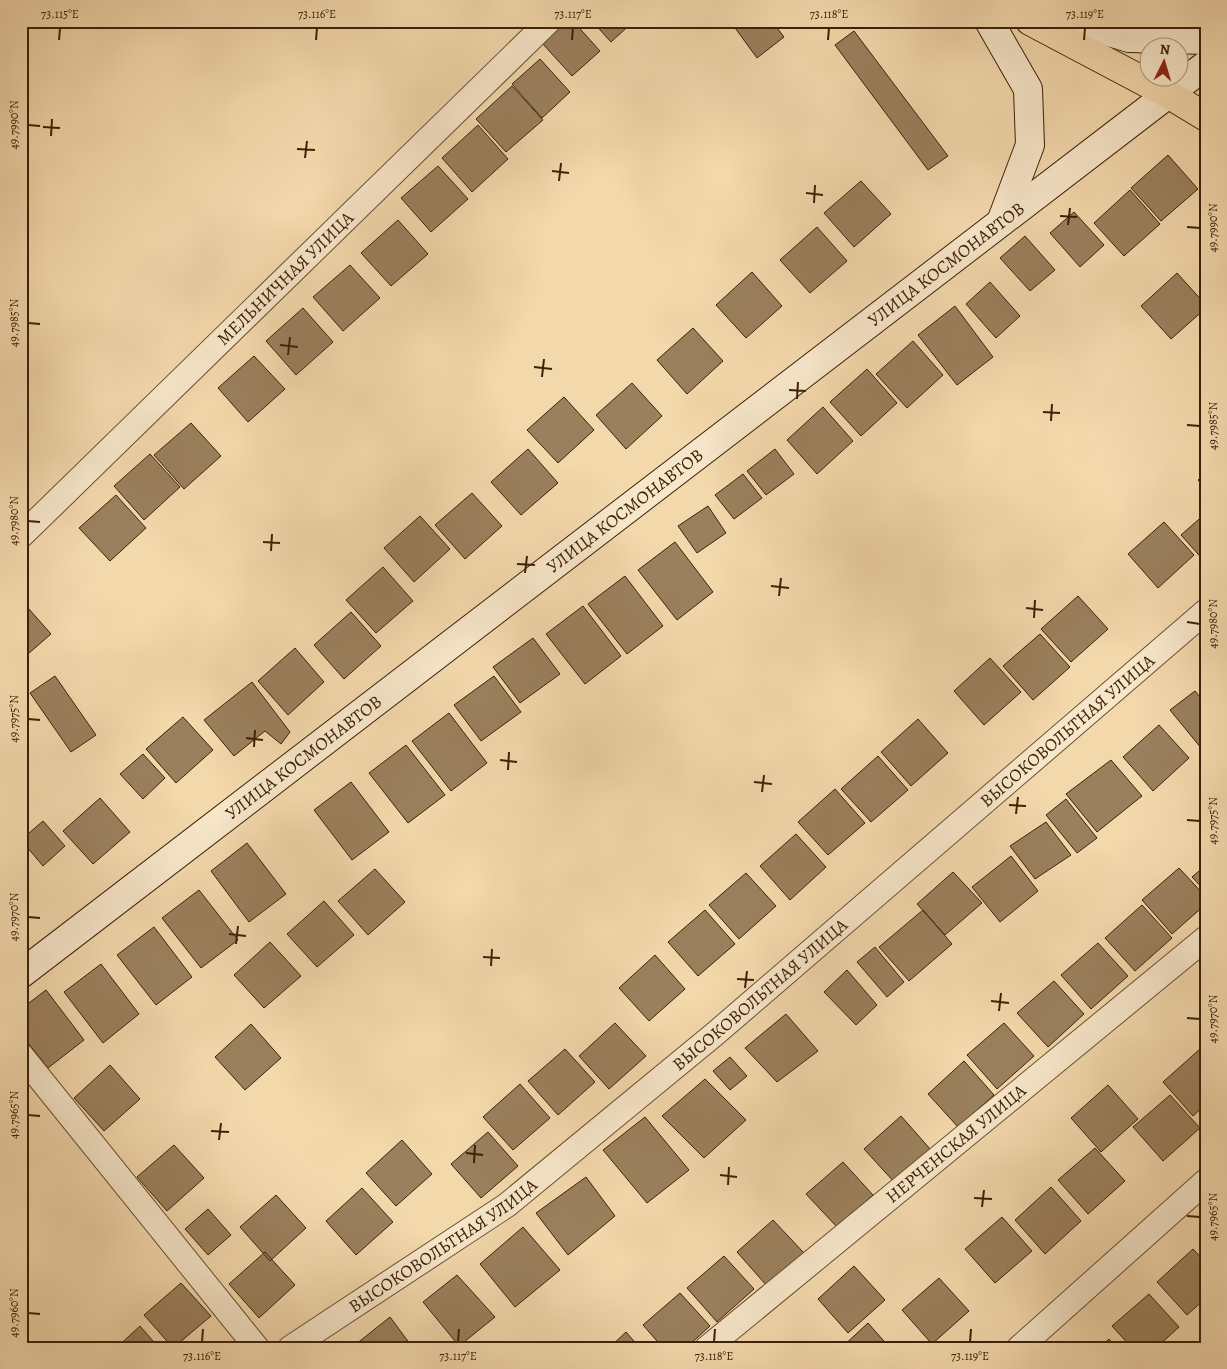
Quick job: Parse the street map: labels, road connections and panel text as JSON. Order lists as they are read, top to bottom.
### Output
{
  "streets": {
    "street": [
      "УЛИЦА КОСМОНАВТОВ",
      "МЕЛЬНИЧНАЯ УЛИЦА",
      "ВЫСОКОВОЛЬТНАЯ УЛИЦА",
      "НЕРЧЕНСКАЯ УЛИЦА"
    ]
  },
  "north": "top",
  "coordinates": [
    "73.115°E",
    "73.116°E",
    "73.117°E",
    "73.118°E",
    "73.119°E",
    "49.7990°N",
    "49.7985°N",
    "49.7980°N",
    "49.7975°N",
    "49.7970°N",
    "49.7965°N",
    "49.7960°N"
  ]
}
